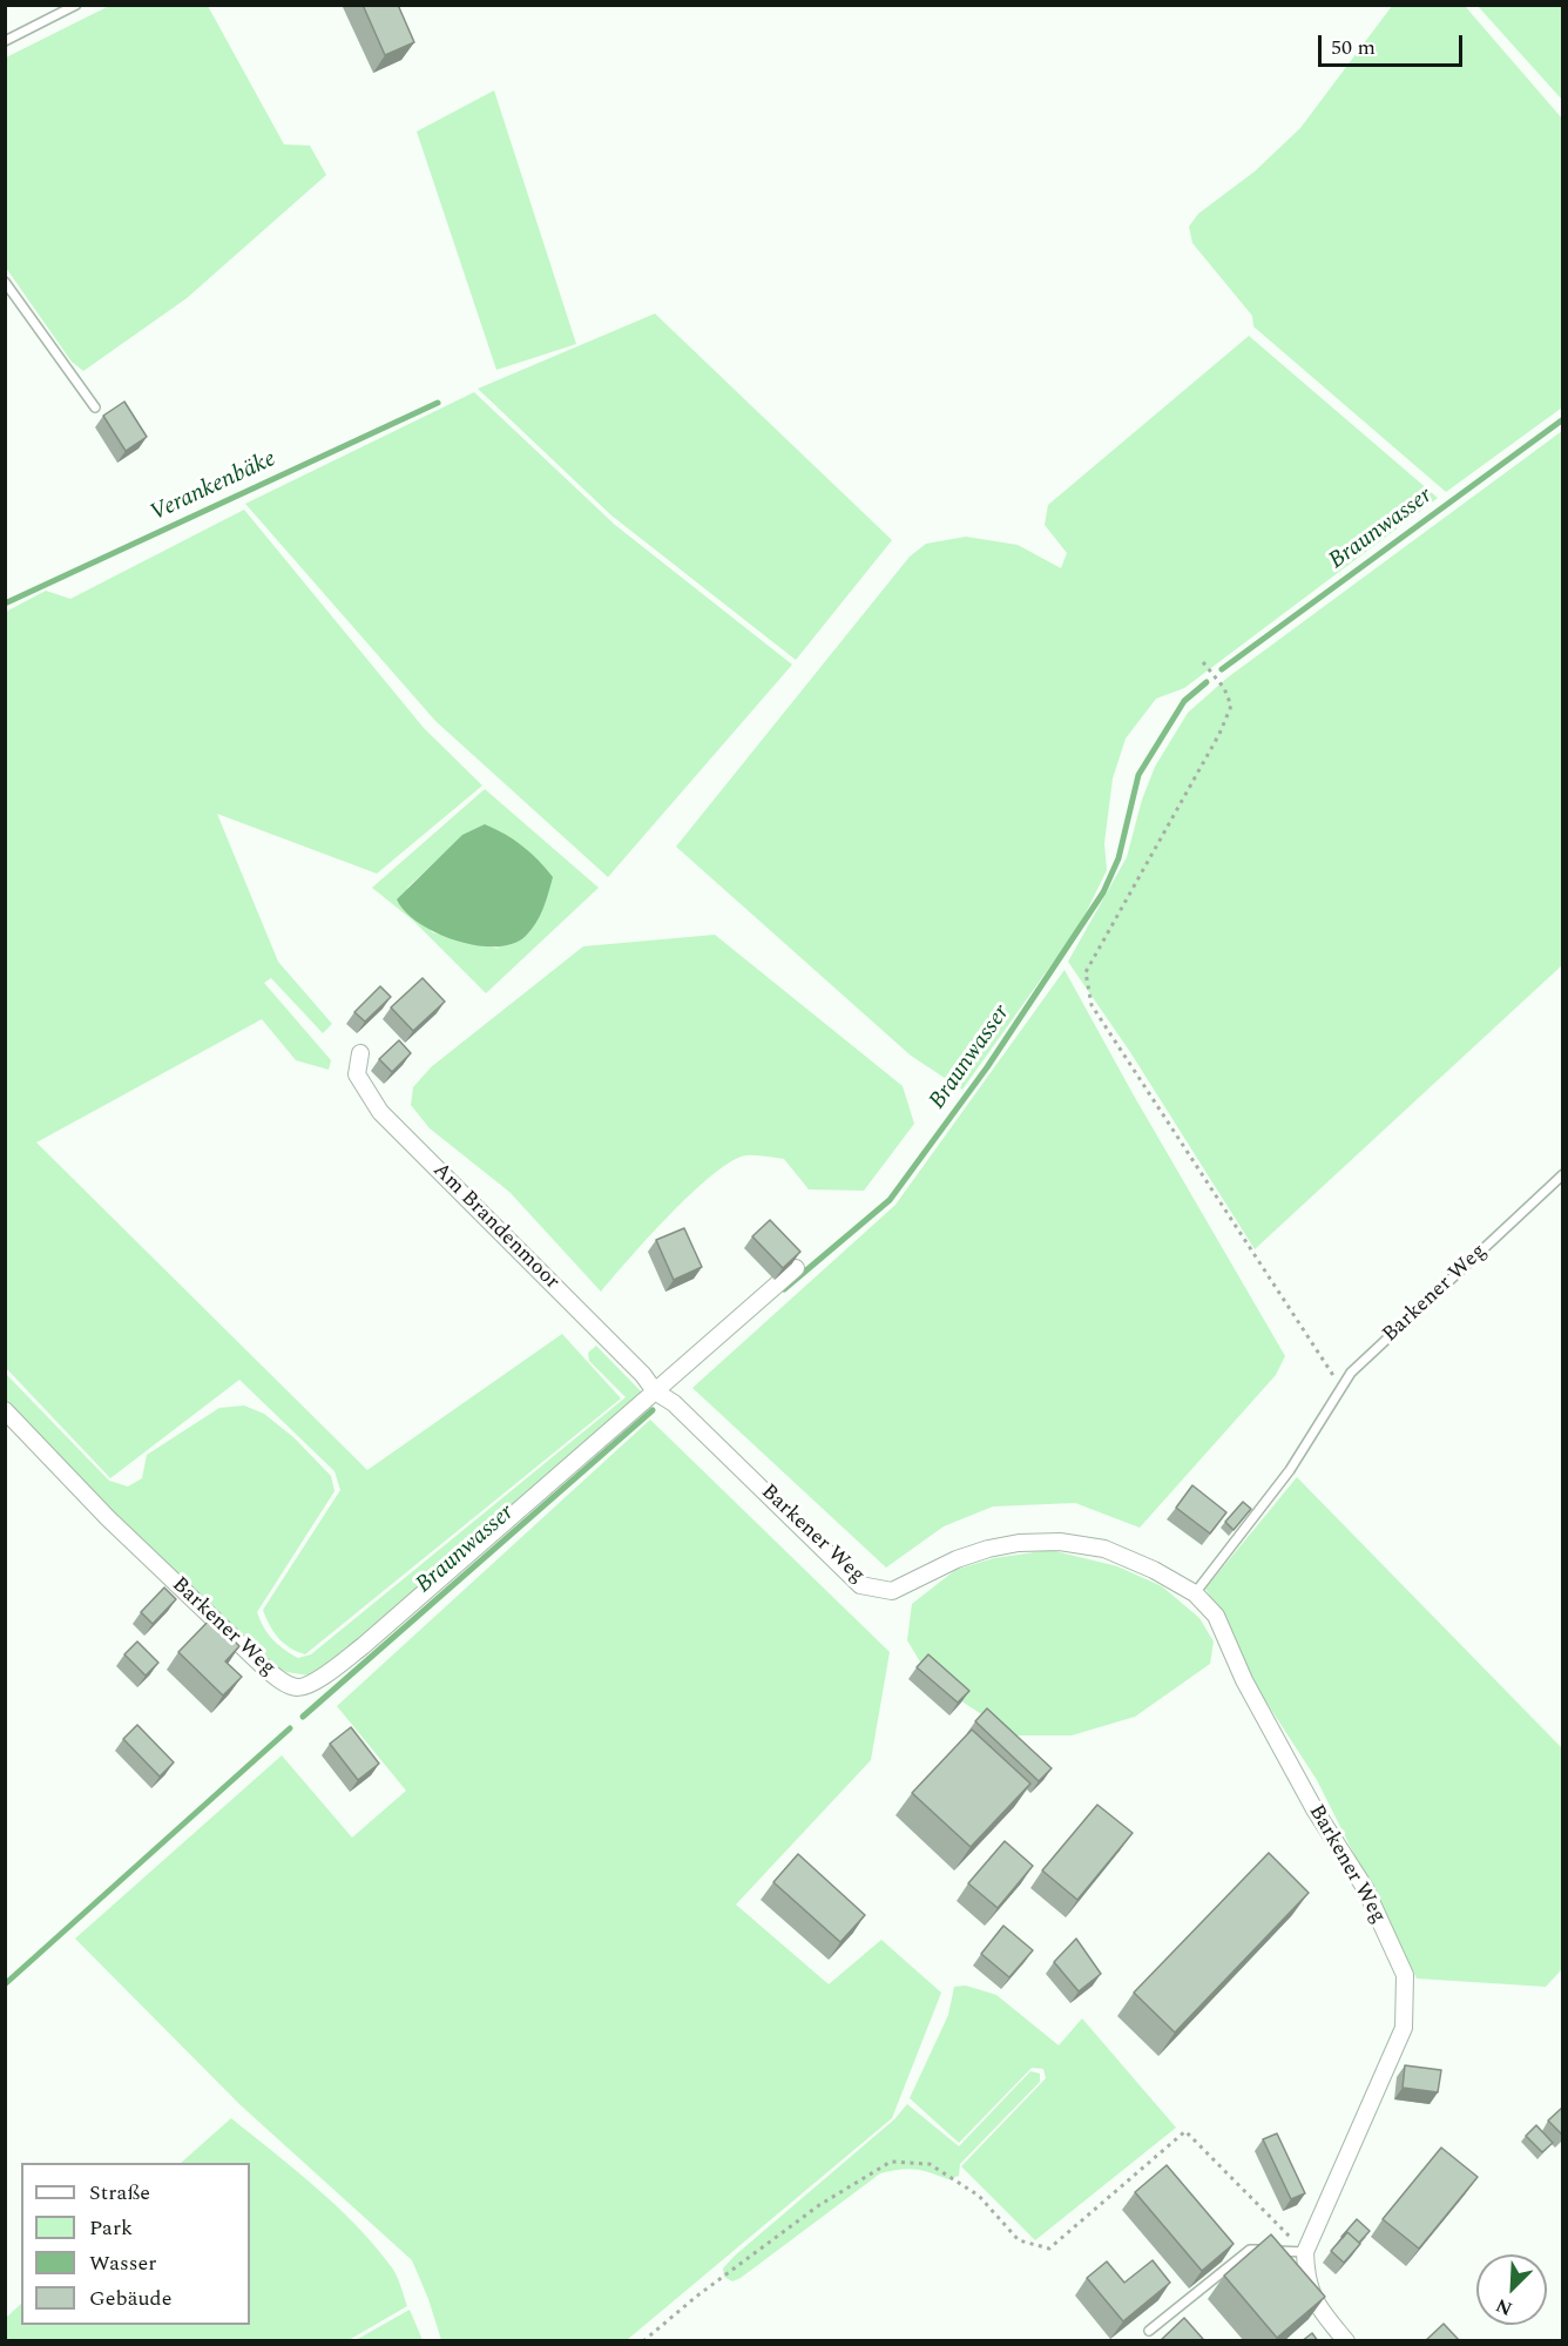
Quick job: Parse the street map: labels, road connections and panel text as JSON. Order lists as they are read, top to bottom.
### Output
{
  "streets": {
    "street": ["Am Brandenmoor", "Barkener Weg"]
  },
  "crossings": [
    ["Am Brandenmoor", "Barkener Weg"]
  ],
  "water": ["Verankenbäke", "Braunwasser"],
  "legend": [
    "Straße",
    "Park",
    "Wasser",
    "Gebäude"
  ],
  "scale_bar": "50 m",
  "north": "bottom left"
}
